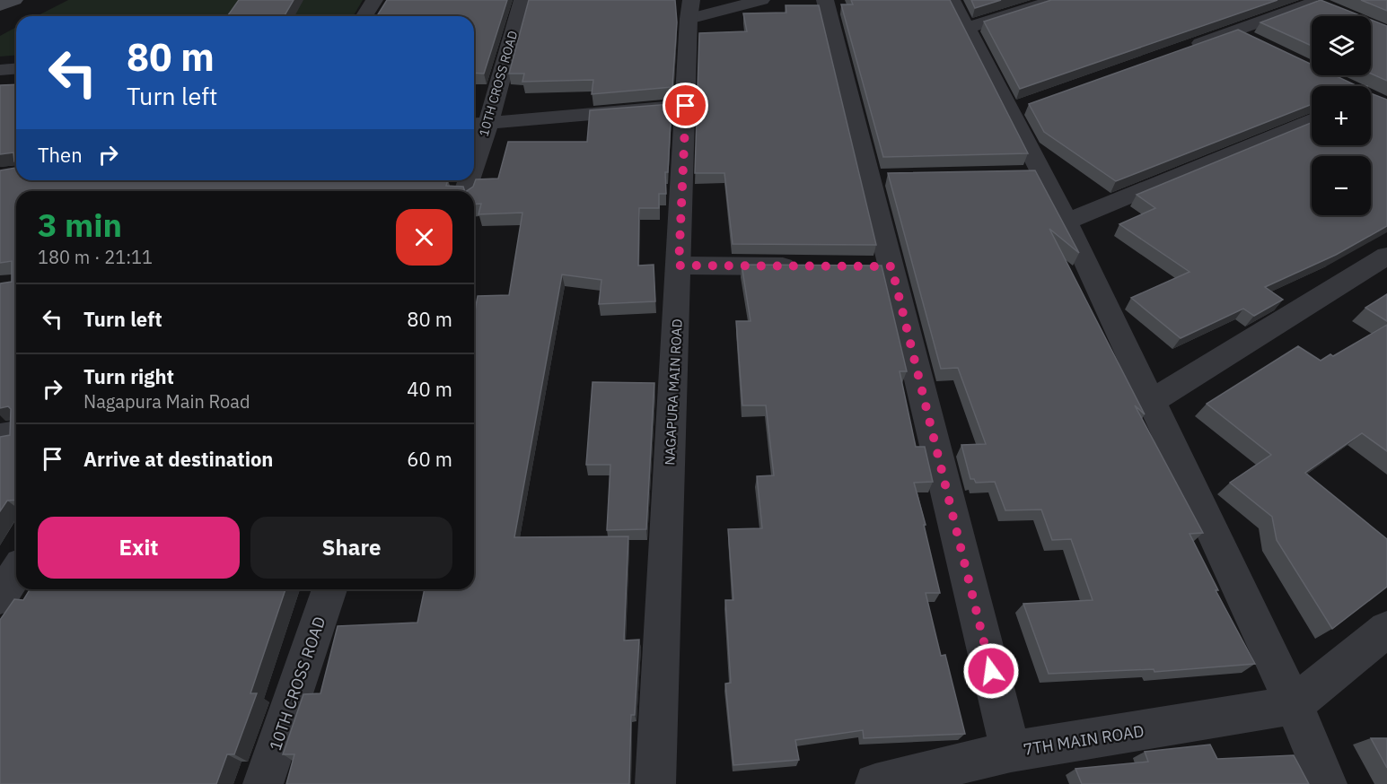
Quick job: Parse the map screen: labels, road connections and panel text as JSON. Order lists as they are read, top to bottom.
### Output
{
  "streets": {
    "street": ["10TH CROSS ROAD", "NAGAPURA MAIN ROAD", "7TH MAIN ROAD"]
  },
  "page": {
    "map_buttons": ["+", "−"],
    "turn": ["80 m", "Turn left"],
    "then": "Then",
    "heading": ["3 min", "180 m · 21:11"],
    "list": [
      {
        "name": "Turn left",
        "value": "80 m"
      },
      {
        "name": "Turn right",
        "note": "Nagapura Main Road",
        "value": "40 m"
      },
      {
        "name": "Arrive at destination",
        "value": "60 m"
      }
    ],
    "buttons": ["Exit", "Share"]
  }
}
